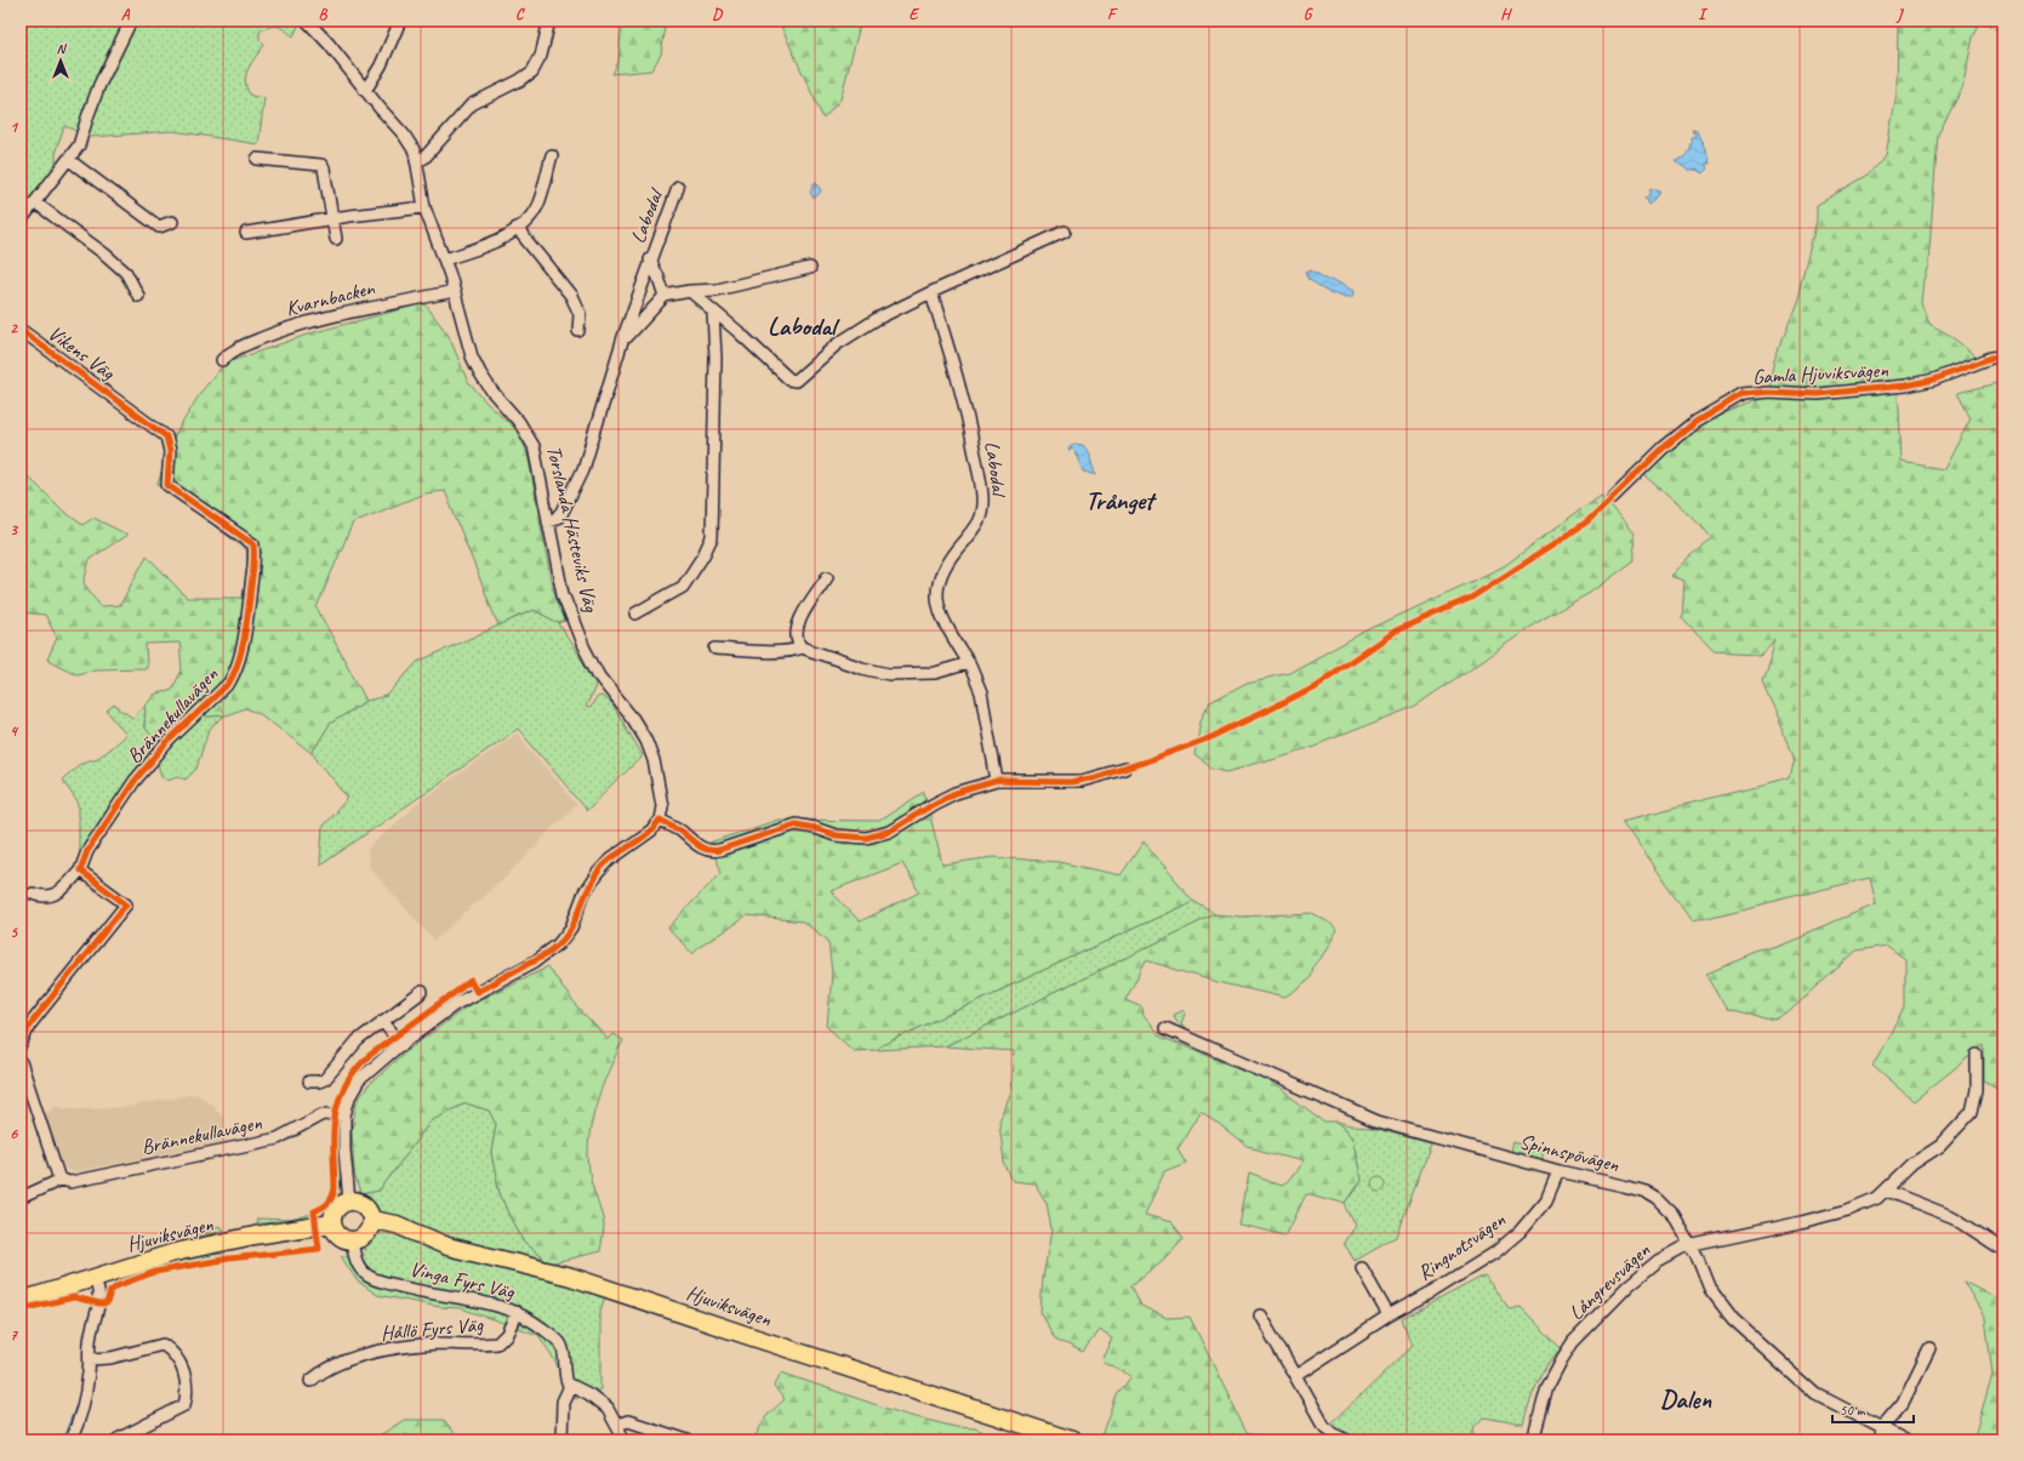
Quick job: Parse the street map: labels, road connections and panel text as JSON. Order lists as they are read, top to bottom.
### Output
{
  "streets": {
    "main road": ["Hjuviksvägen"],
    "street": [
      "Labodal",
      "Kvarnbacken",
      "Vikens Väg",
      "Gamla Hjuviksvägen",
      "Torslanda Hästeviks Väg",
      "Brännekullavägen",
      "Spinnspövägen",
      "Ringnotsvägen",
      "Vinga Fyrs Väg",
      "Långrevsvägen",
      "Hållö Fyrs Väg"
    ]
  },
  "crossings": [
    ["Labodal", "Torslanda Hästeviks Väg"],
    ["Kvarnbacken", "Torslanda Hästeviks Väg"],
    ["Vikens Väg", "Brännekullavägen"],
    ["Spinnspövägen", "Ringnotsvägen"],
    ["Spinnspövägen", "Långrevsvägen"],
    ["Hjuviksvägen", "Vinga Fyrs Väg"],
    ["Vinga Fyrs Väg", "Hållö Fyrs Väg"]
  ],
  "districts": ["Labodal", "Trånget", "Dalen"],
  "scale_bar": "50 m",
  "north": "top",
  "grid": {
    "columns": [
      "A",
      "B",
      "C",
      "D",
      "E",
      "F",
      "G",
      "H",
      "I",
      "J"
    ],
    "rows": [
      "1",
      "2",
      "3",
      "4",
      "5",
      "6",
      "7"
    ]
  }
}
